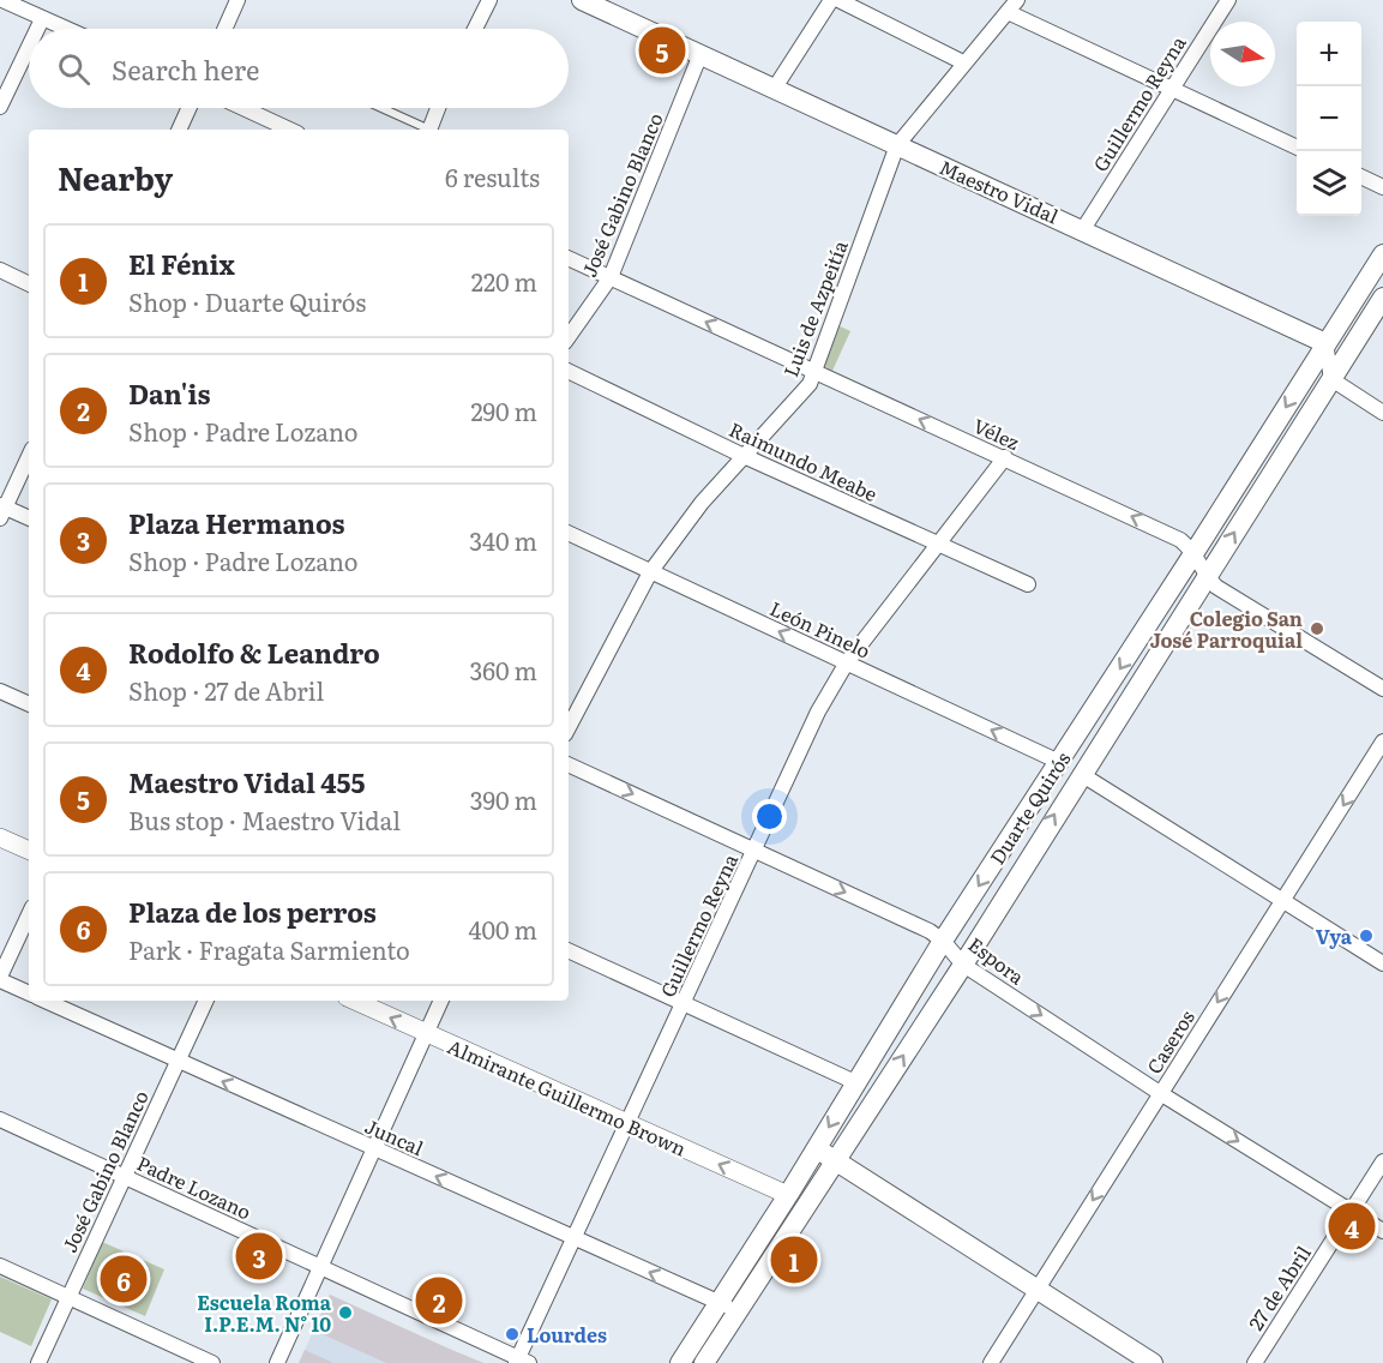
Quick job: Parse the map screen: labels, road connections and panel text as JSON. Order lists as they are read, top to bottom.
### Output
{
  "streets": {
    "main road": ["Maestro Vidal", "Duarte Quirós"],
    "street": [
      "Guillermo Reyna",
      "José Gabino Blanco",
      "Luis de Azpeitía",
      "Vélez",
      "Raimundo Meabe",
      "León Pinelo",
      "Espora",
      "Caseros",
      "Almirante Guillermo Brown",
      "Juncal",
      "Padre Lozano",
      "27 de Abril"
    ]
  },
  "crossings": [
    ["Guillermo Reyna", "Maestro Vidal"],
    ["Guillermo Reyna", "Vélez"],
    ["Guillermo Reyna", "Raimundo Meabe"],
    ["Guillermo Reyna", "León Pinelo"],
    ["Guillermo Reyna", "Espora"],
    ["Guillermo Reyna", "Almirante Guillermo Brown"],
    ["Guillermo Reyna", "Juncal"],
    ["Guillermo Reyna", "Padre Lozano"],
    ["Maestro Vidal", "José Gabino Blanco"],
    ["Maestro Vidal", "Luis de Azpeitía"],
    ["Maestro Vidal", "Duarte Quirós"],
    ["José Gabino Blanco", "Vélez"],
    ["José Gabino Blanco", "Juncal"],
    ["José Gabino Blanco", "Padre Lozano"],
    ["Luis de Azpeitía", "Vélez"],
    ["Luis de Azpeitía", "Raimundo Meabe"],
    ["Luis de Azpeitía", "León Pinelo"],
    ["Vélez", "Duarte Quirós"],
    ["León Pinelo", "Duarte Quirós"],
    ["Duarte Quirós", "Espora"],
    ["Duarte Quirós", "Almirante Guillermo Brown"],
    ["Duarte Quirós", "Juncal"],
    ["Espora", "Caseros"],
    ["Espora", "27 de Abril"]
  ],
  "one_way": [
    "Vélez",
    "León Pinelo",
    "Espora",
    "Caseros",
    "Juncal"
  ],
  "places": [
    "Colegio San José Parroquial",
    "Vya",
    "Escuela Roma I.P.E.M. N° 10",
    "Lourdes"
  ],
  "north": "right",
  "page": {
    "map_buttons": ["+", "−"],
    "pins": [
      "5",
      "4",
      "3",
      "1",
      "6",
      "2"
    ],
    "search": "Search here",
    "heading": ["Nearby", "6 results"],
    "list": [
      {
        "mark": "1",
        "name": "El Fénix",
        "note": "Shop · Duarte Quirós",
        "value": "220 m"
      },
      {
        "mark": "2",
        "name": "Dan'is",
        "note": "Shop · Padre Lozano",
        "value": "290 m"
      },
      {
        "mark": "3",
        "name": "Plaza Hermanos",
        "note": "Shop · Padre Lozano",
        "value": "340 m"
      },
      {
        "mark": "4",
        "name": "Rodolfo & Leandro",
        "note": "Shop · 27 de Abril",
        "value": "360 m"
      },
      {
        "mark": "5",
        "name": "Maestro Vidal 455",
        "note": "Bus stop · Maestro Vidal",
        "value": "390 m"
      },
      {
        "mark": "6",
        "name": "Plaza de los perros",
        "note": "Park · Fragata Sarmiento",
        "value": "400 m"
      }
    ]
  }
}
